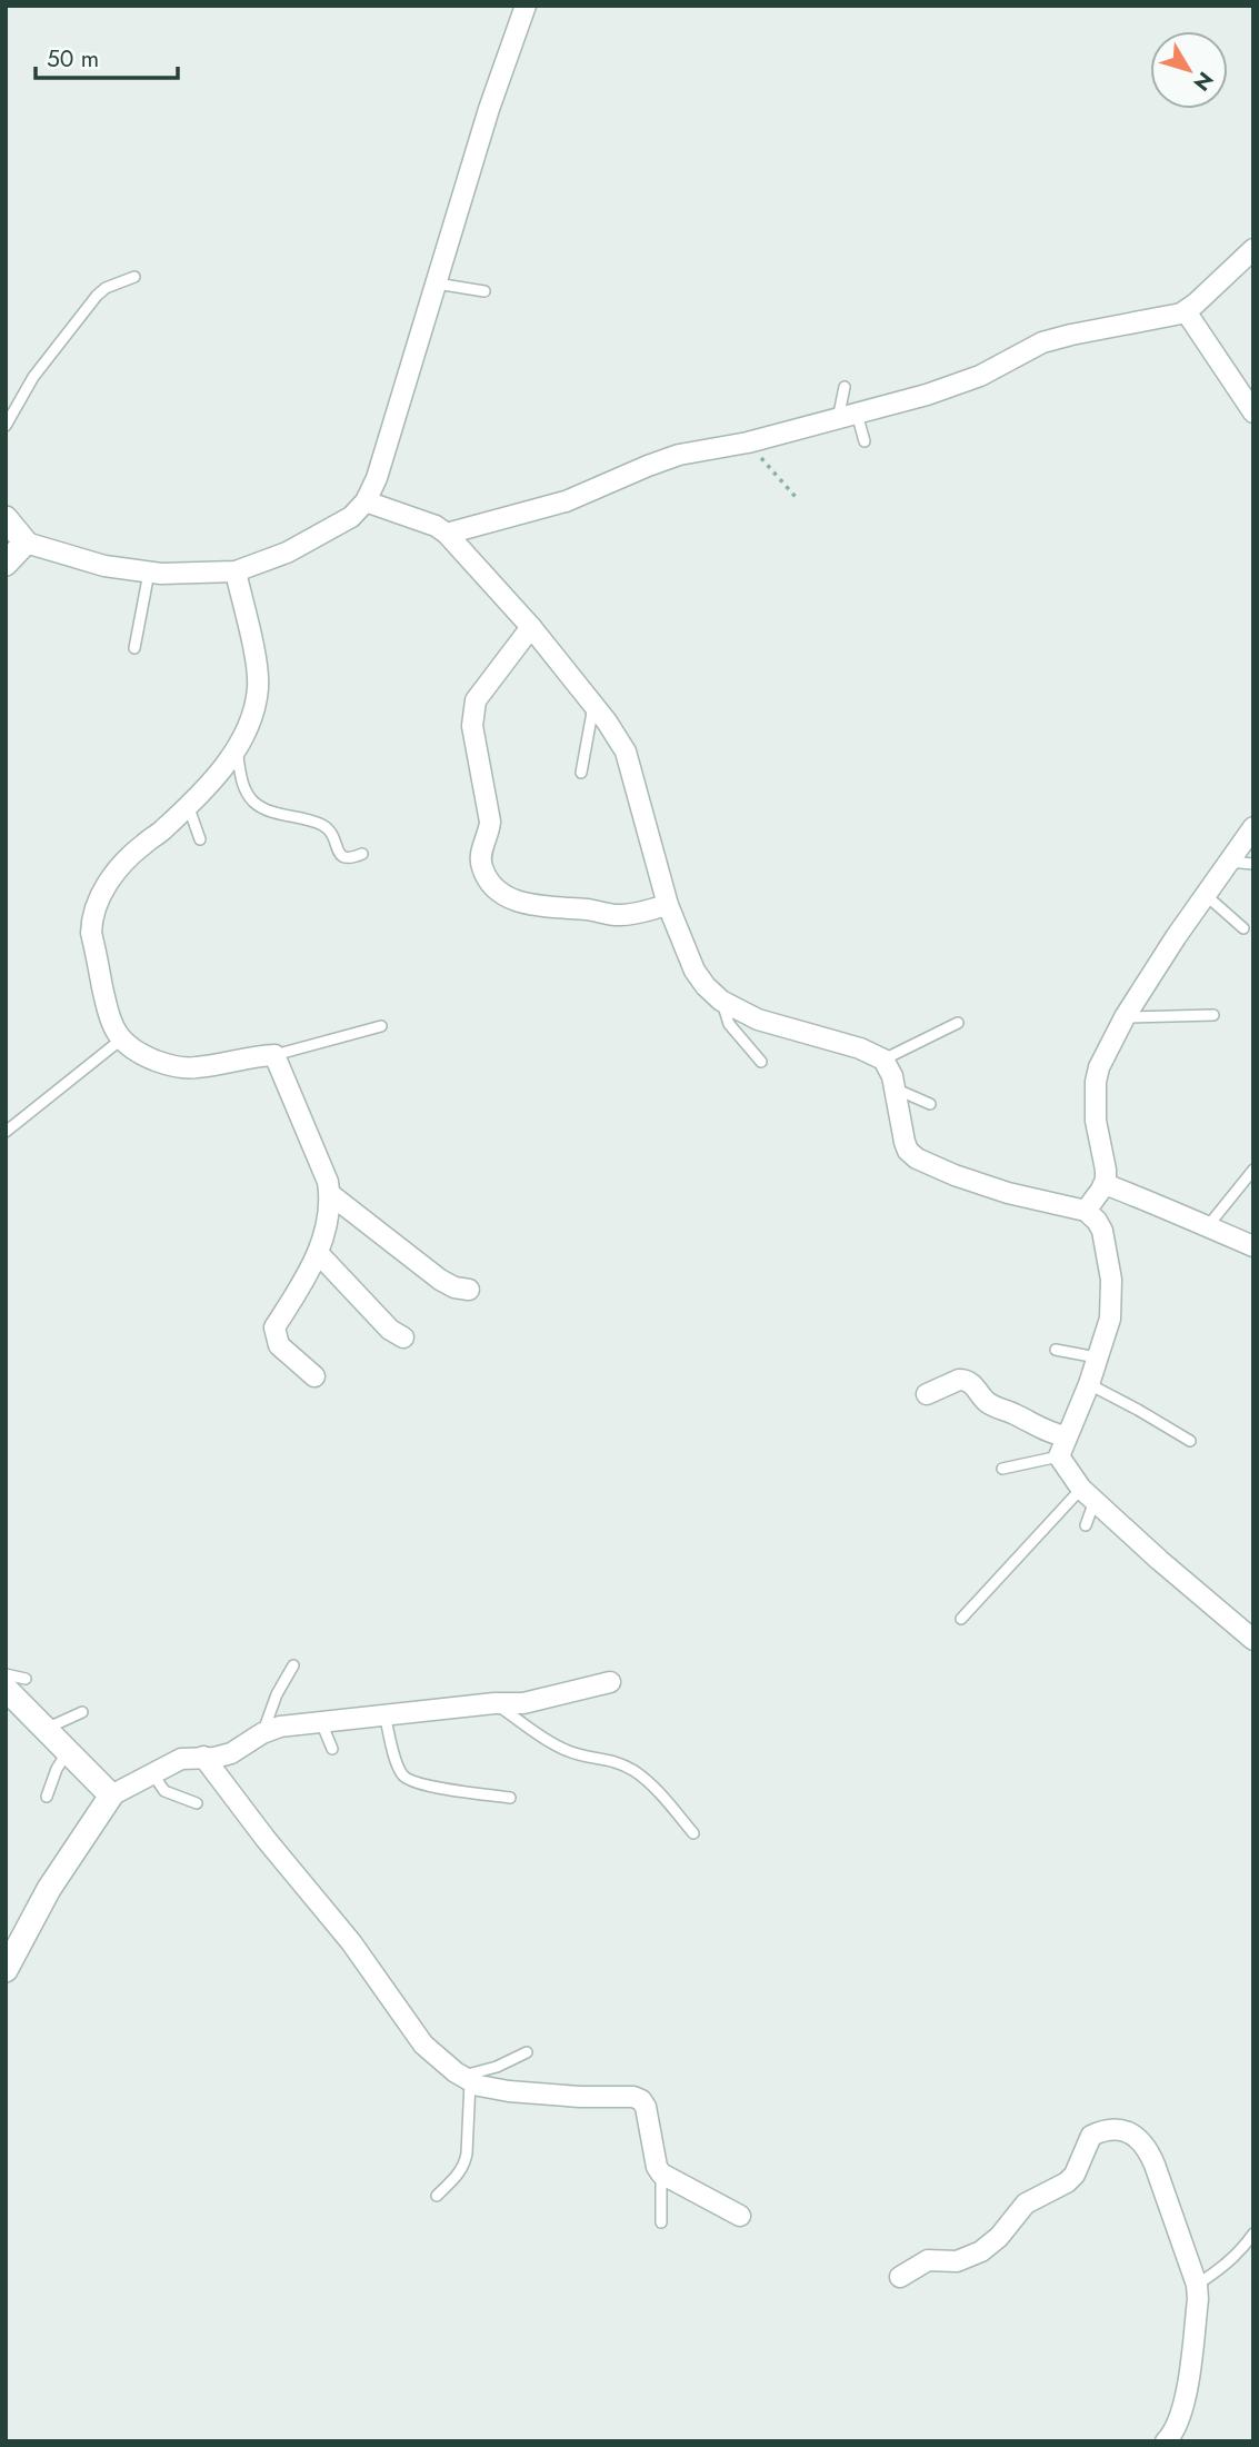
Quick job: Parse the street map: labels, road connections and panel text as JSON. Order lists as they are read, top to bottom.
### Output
{
  "scale_bar": "50 m",
  "north": "bottom right"
}
